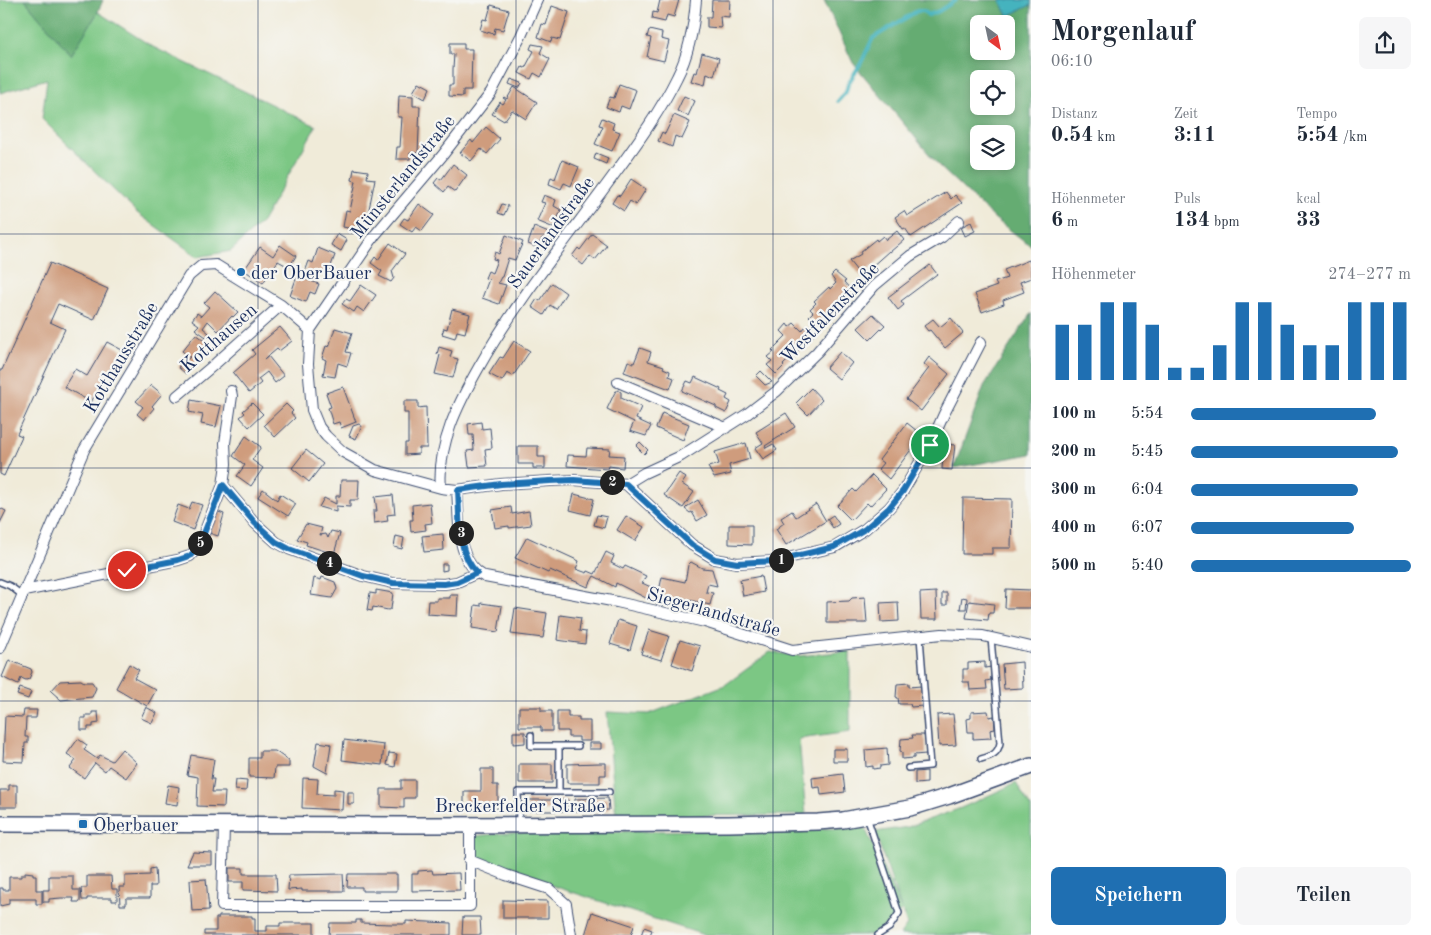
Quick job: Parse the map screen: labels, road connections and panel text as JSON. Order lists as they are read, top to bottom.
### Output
{
  "streets": {
    "main road": ["Breckerfelder Straße"],
    "street": [
      "Münsterlandstraße",
      "Sauerlandstraße",
      "Westfalenstraße",
      "Kotthausen",
      "Kotthausstraße",
      "Siegerlandstraße"
    ]
  },
  "crossings": [
    ["Münsterlandstraße", "Kotthausstraße"],
    ["Kotthausen", "Kotthausstraße"]
  ],
  "places": {
    "other": ["der OberBauer"],
    "transit": ["Oberbauer"]
  },
  "north": "bottom right",
  "page": {
    "heading": ["Morgenlauf", "06:10"],
    "stats": [
      ["Distanz", "0.54 km"],
      ["Zeit", "3:11"],
      ["Tempo", "5:54 /km"],
      ["Höhenmeter", "6 m"],
      ["Puls", "134 bpm"],
      ["kcal", "33"]
    ],
    "chart": ["Höhenmeter", "274–277 m"],
    "list": [
      {
        "name": "100 m",
        "note": "5:54"
      },
      {
        "name": "200 m",
        "note": "5:45"
      },
      {
        "name": "300 m",
        "note": "6:04"
      },
      {
        "name": "400 m",
        "note": "6:07"
      },
      {
        "name": "500 m",
        "note": "5:40"
      }
    ],
    "pins": [
      "2",
      "3",
      "5",
      "1",
      "4"
    ],
    "buttons": ["Speichern", "Teilen"]
  }
}
